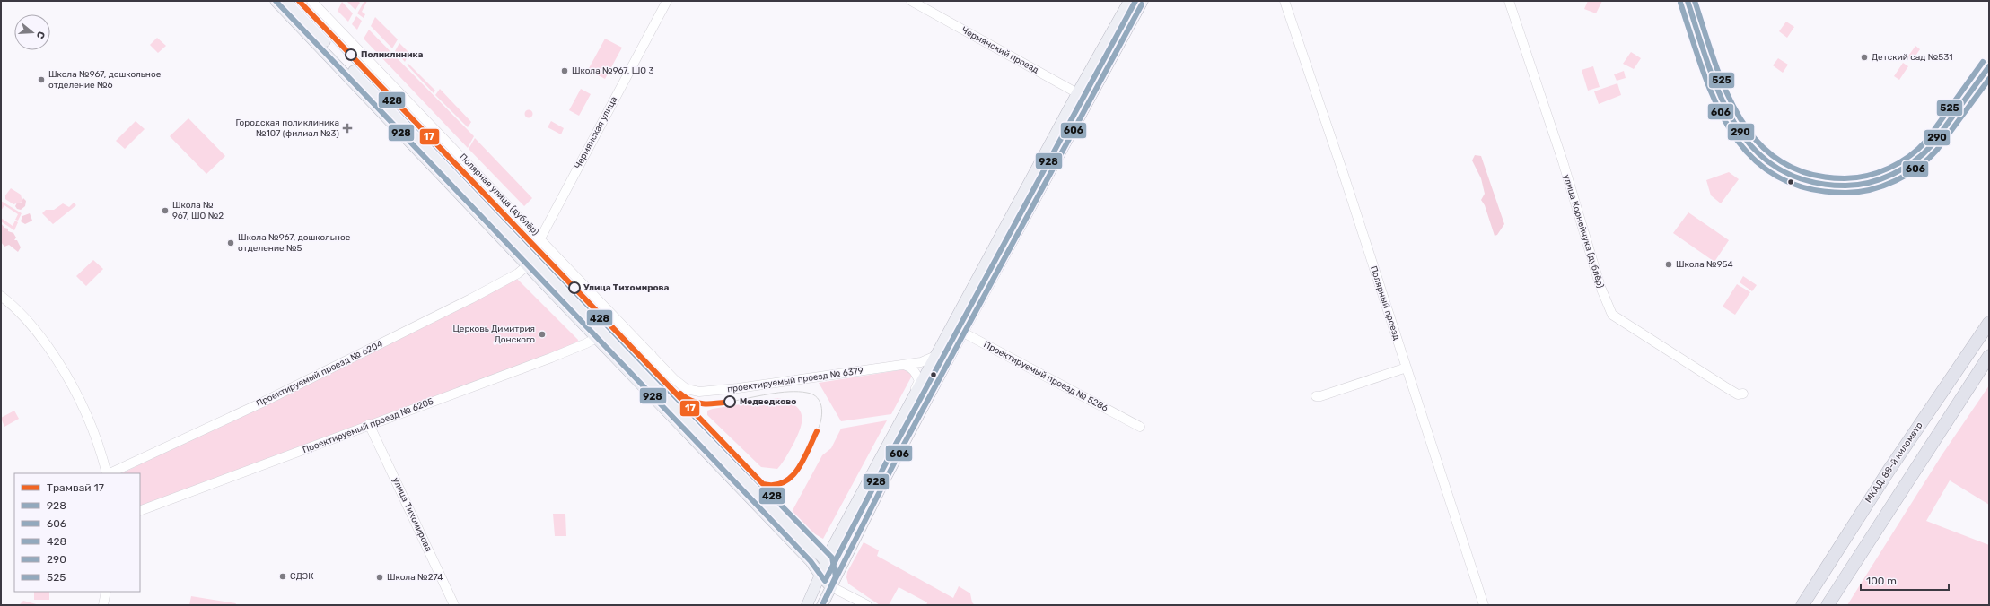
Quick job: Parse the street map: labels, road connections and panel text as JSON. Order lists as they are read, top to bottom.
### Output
{
  "streets": {
    "highway": ["МКАД, 88-й километр"],
    "street": [
      "Чермянский проезд",
      "Чермянская улица",
      "Полярная улица (дублёр)",
      "улица Корнейчука (дублёр)",
      "Полярный проезд",
      "Проектируемый проезд № 6204",
      "Проектируемый проезд № 5286",
      "проектируемый проезд № 6379",
      "Проектируемый проезд № 6205",
      "улица Тихомирова"
    ]
  },
  "crossings": [
    ["Чермянская улица", "Полярная улица (дублёр)"],
    ["Чермянская улица", "Проектируемый проезд № 6204"],
    ["Полярная улица (дублёр)", "проектируемый проезд № 6379"],
    ["Проектируемый проезд № 6205", "улица Тихомирова"]
  ],
  "places": {
    "other": [
      "Поликлиника",
      "Детский сад №531",
      "Школа №967, ШО 3",
      "Школа №967, дошкольное отделение №6",
      "Школа № 967, ШО №2",
      "Школа №967, дошкольное отделение №5",
      "Школа №954",
      "Улица Тихомирова",
      "Церковь Димитрия Донского",
      "Медведково",
      "СДЭК",
      "Школа №274"
    ],
    "health": ["Городская поликлиника №107 (филиал №3)"]
  },
  "lines": [
    "tram line 17",
    "transit line 928",
    "transit line 428",
    "transit line 290",
    "transit line 525",
    "transit line 606"
  ],
  "legend": [
    "Трамвай 17",
    "928",
    "606",
    "428",
    "290",
    "525"
  ],
  "scale_bar": "100 m",
  "north": "right"
}
